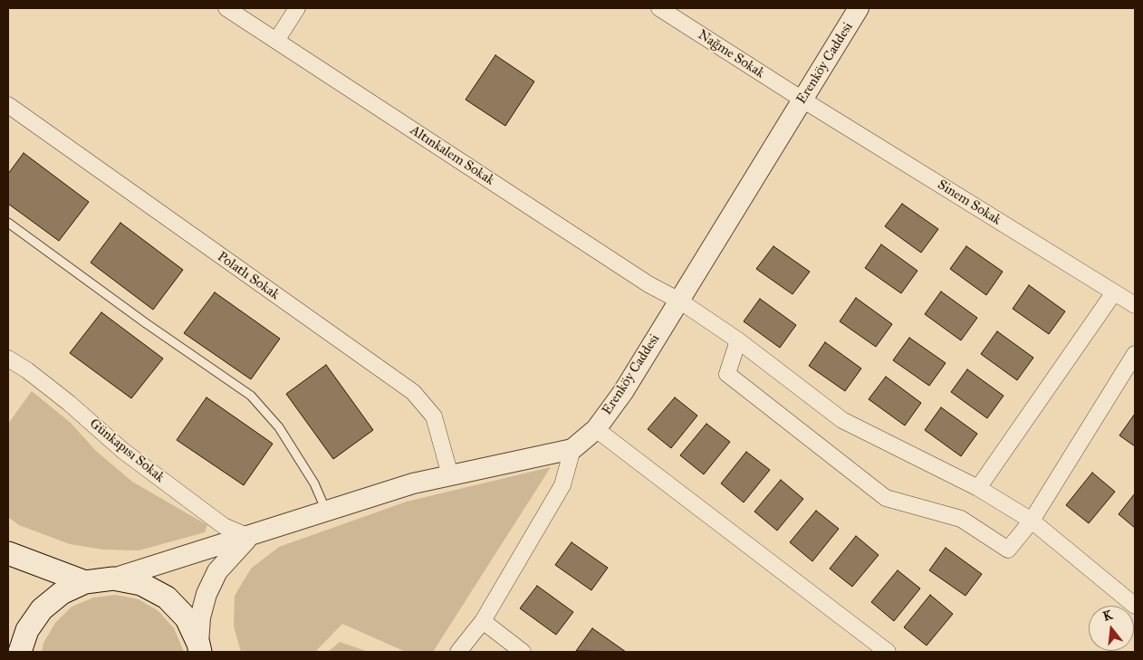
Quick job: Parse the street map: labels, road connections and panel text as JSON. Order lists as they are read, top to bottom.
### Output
{
  "streets": {
    "street": [
      "Nağme Sokak",
      "Erenköy Caddesi",
      "Altınkalem Sokak",
      "Sinem Sokak",
      "Polatlı Sokak",
      "Günkapısı Sokak"
    ]
  },
  "crossings": [
    ["Nağme Sokak", "Erenköy Caddesi"],
    ["Nağme Sokak", "Sinem Sokak"],
    ["Erenköy Caddesi", "Altınkalem Sokak"],
    ["Erenköy Caddesi", "Sinem Sokak"],
    ["Erenköy Caddesi", "Polatlı Sokak"],
    ["Erenköy Caddesi", "Günkapısı Sokak"]
  ],
  "north": "top"
}
